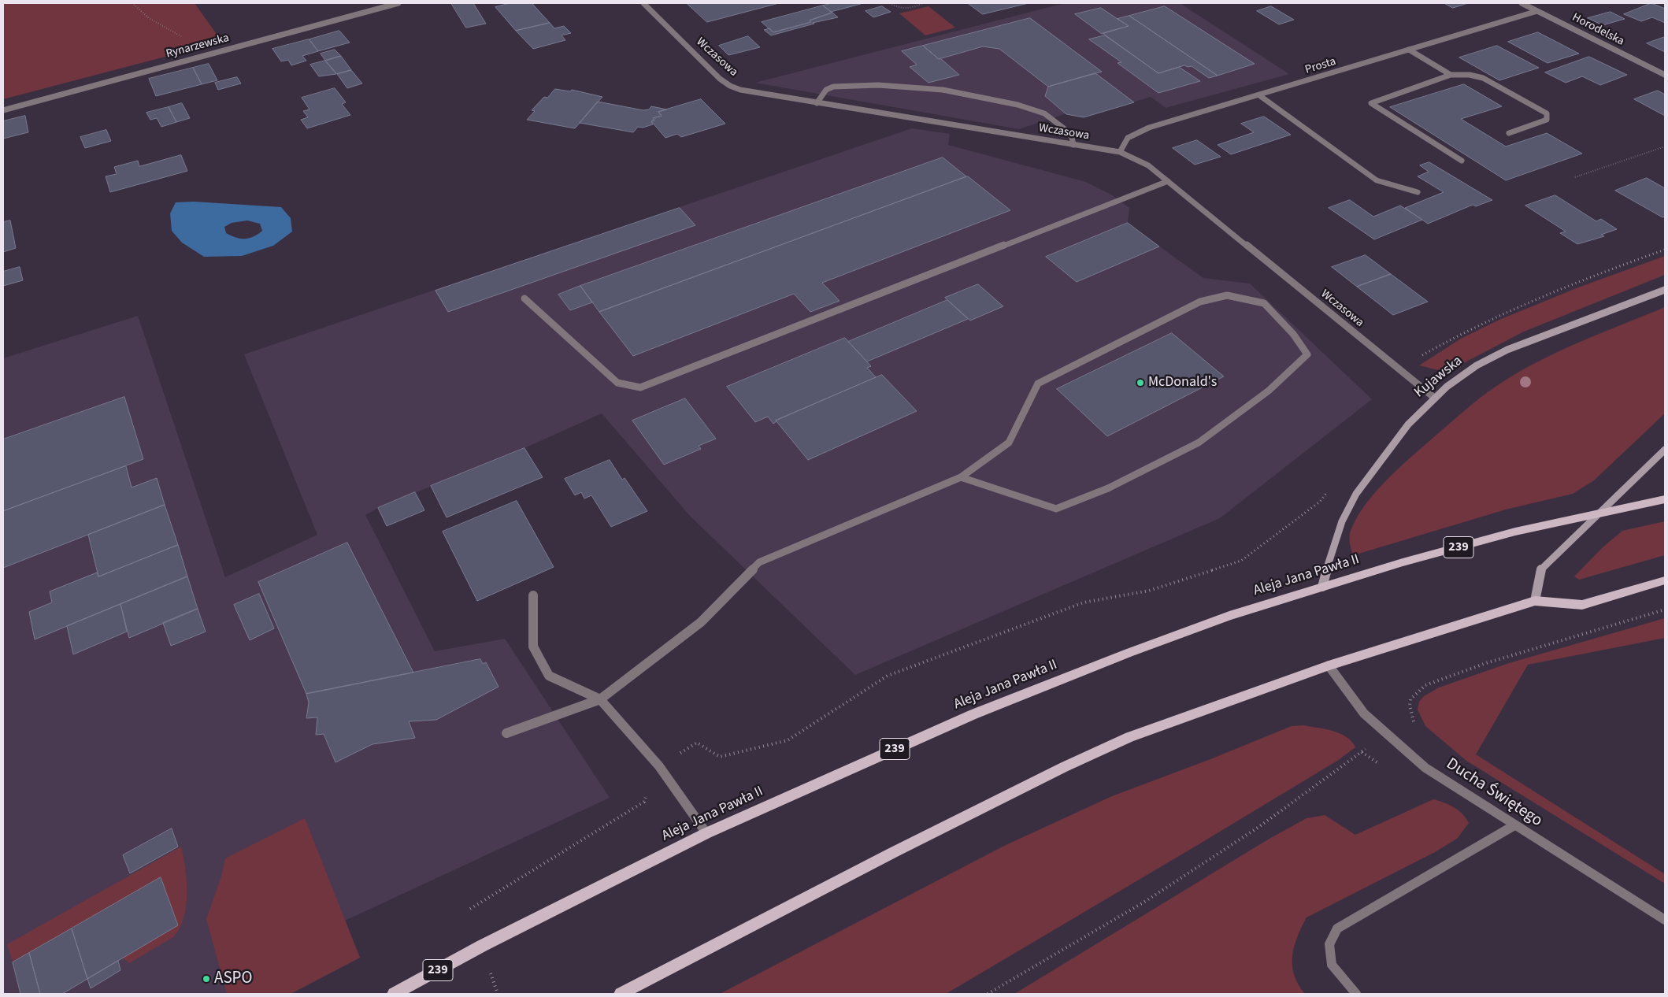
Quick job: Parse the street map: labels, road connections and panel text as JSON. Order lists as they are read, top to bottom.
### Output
{
  "streets": {
    "main road": ["Kujawska", "239", "Aleja Jana Pawła II"],
    "street": [
      "Horodelska",
      "Rynarzewska",
      "Wczasowa",
      "Prosta",
      "Ducha Świętego"
    ]
  },
  "crossings": [
    ["Horodelska", "Prosta"],
    ["Wczasowa", "Prosta"],
    ["Wczasowa", "Kujawska"],
    ["Kujawska", "Aleja Jana Pawła II"]
  ],
  "places": ["McDonald's", "ASPO"]
}
